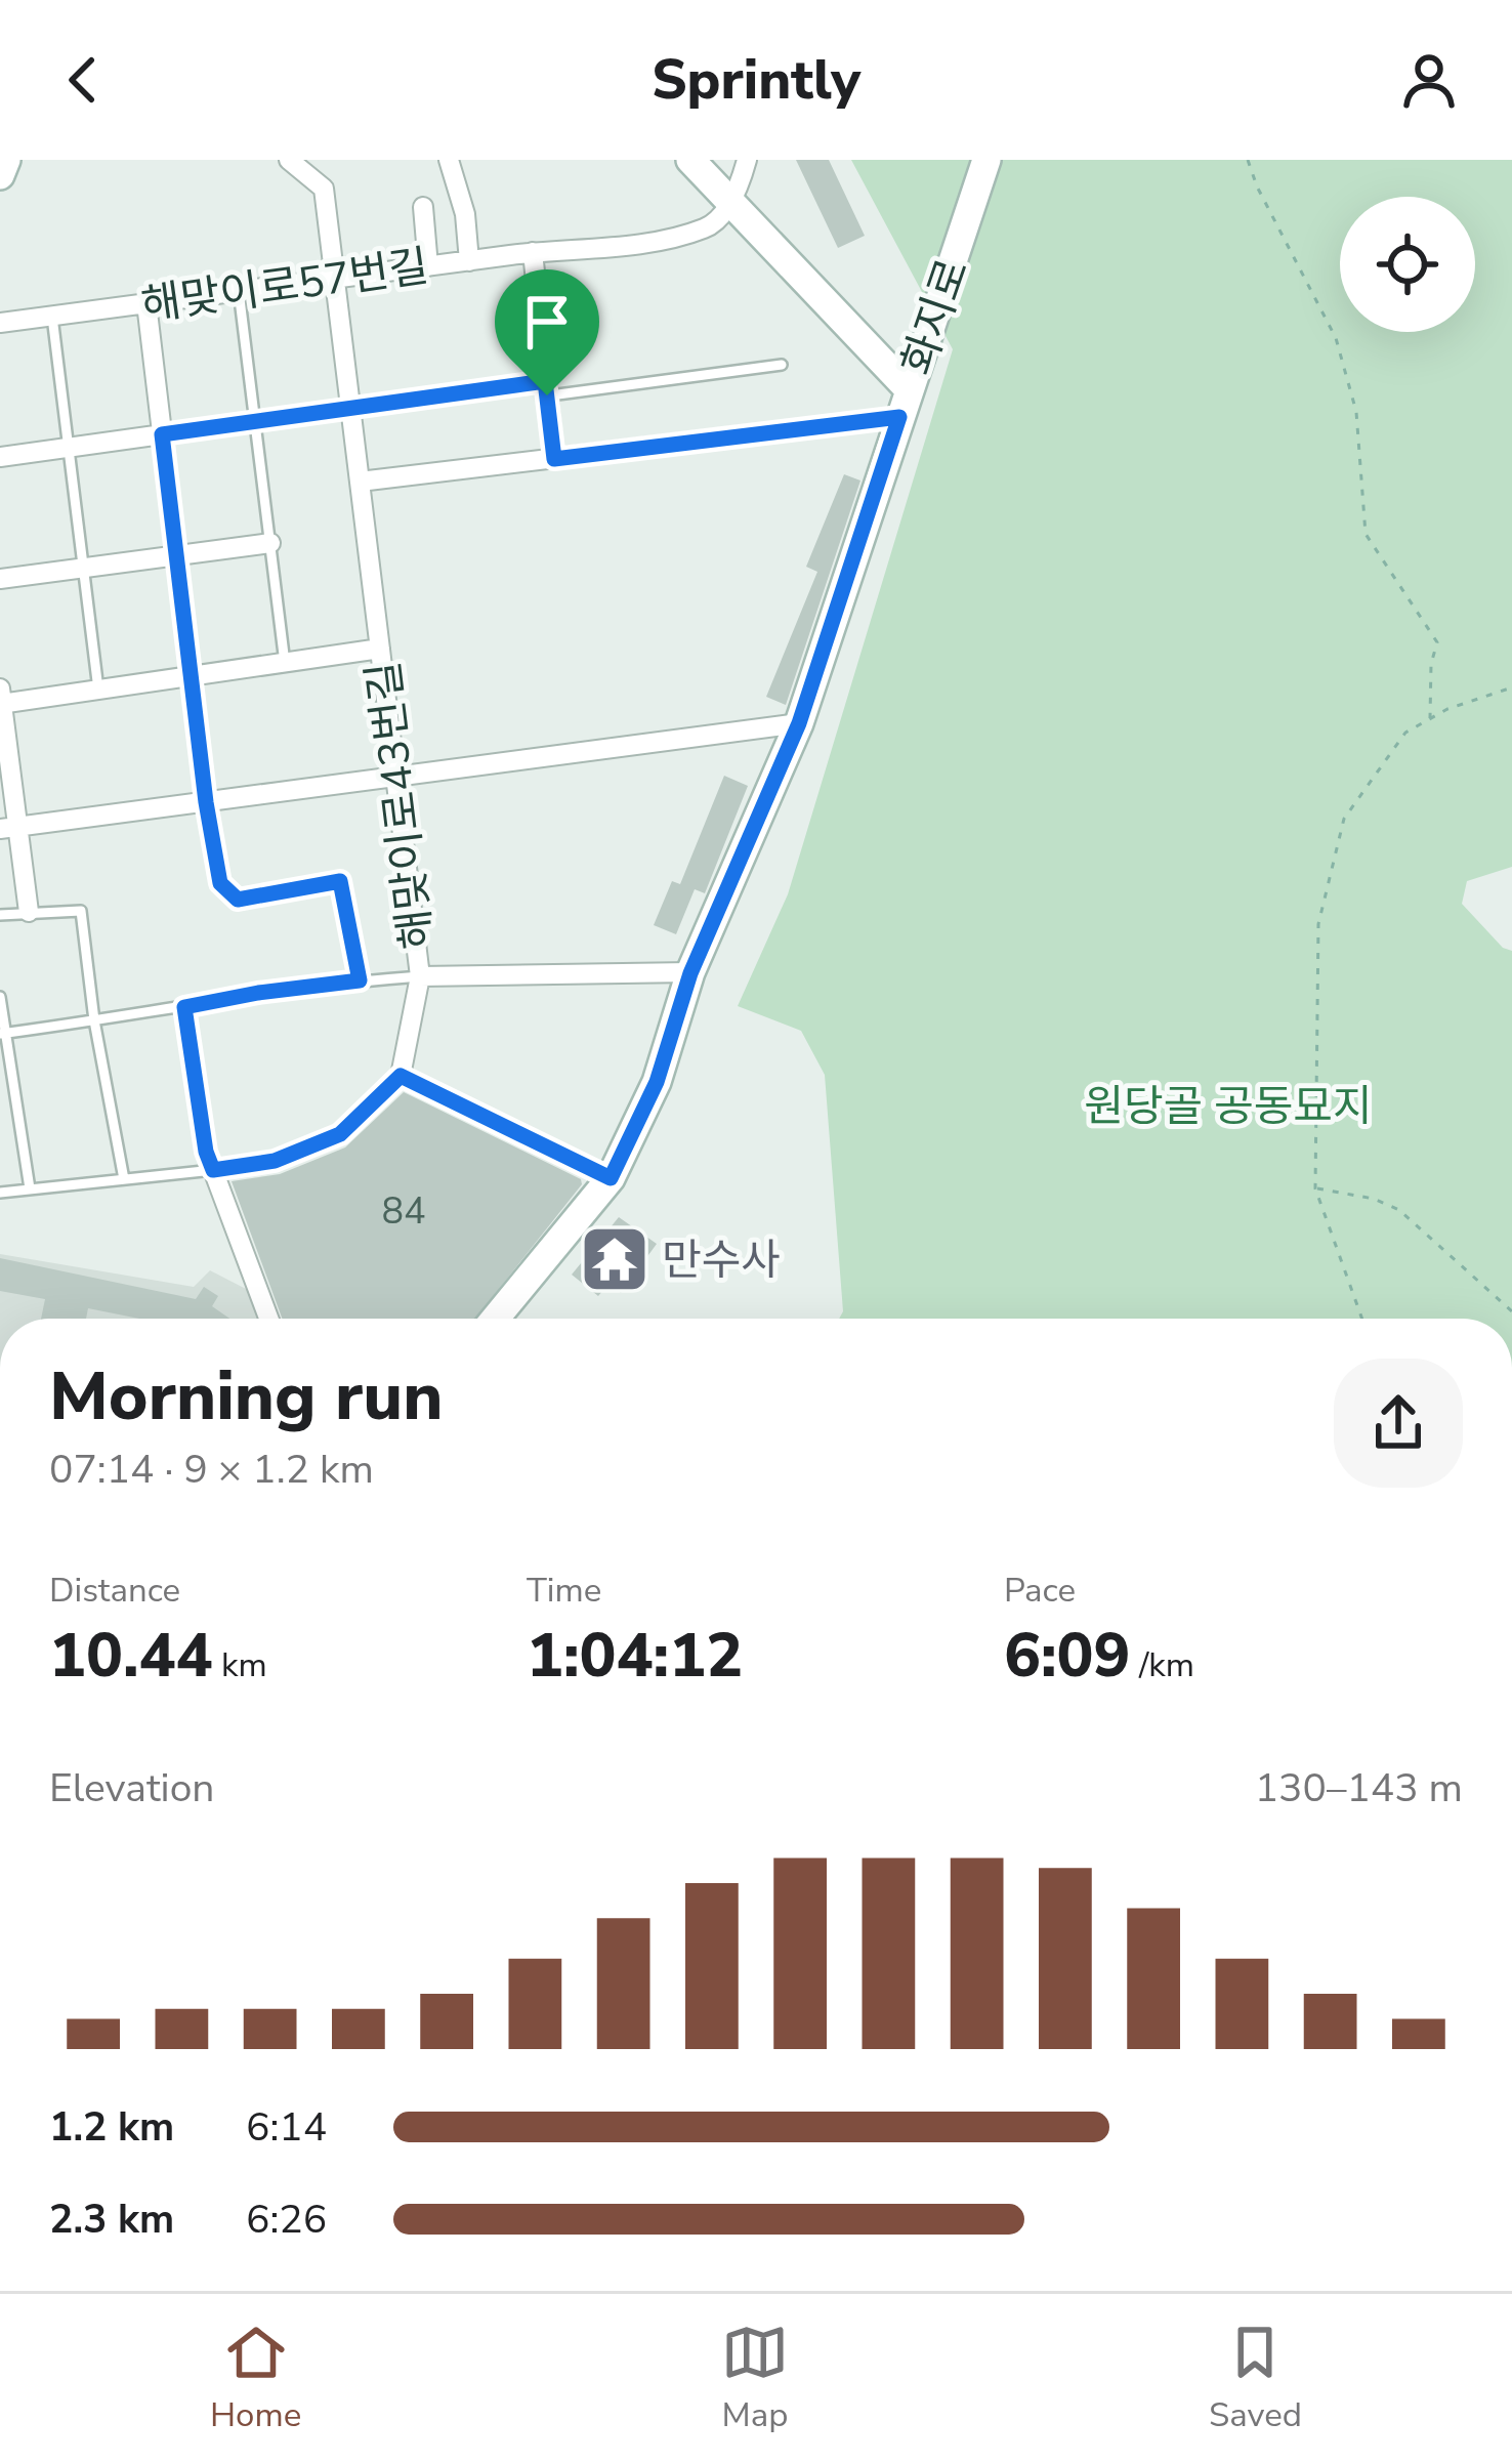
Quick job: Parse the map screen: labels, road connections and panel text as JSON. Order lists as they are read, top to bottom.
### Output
{
  "streets": {
    "street": ["해맞이로57번길", "화지로", "해맞이로43번길"]
  },
  "crossings": [
    ["해맞이로57번길", "해맞이로43번길"]
  ],
  "parks": ["원당골 공동묘지"],
  "places": {
    "temple": ["만수사"]
  },
  "house_numbers": ["84"],
  "page": {
    "header": "Sprintly",
    "heading": ["Morning run", "07:14 · 9 × 1.2 km"],
    "stats": [
      ["Distance", "10.44 km"],
      ["Time", "1:04:12"],
      ["Pace", "6:09 /km"]
    ],
    "chart": ["Elevation", "130–143 m"],
    "list": [
      {
        "name": "1.2 km",
        "note": "6:14"
      },
      {
        "name": "2.3 km",
        "note": "6:26"
      }
    ],
    "tabs": ["Home", "Map", "Saved"]
  }
}
